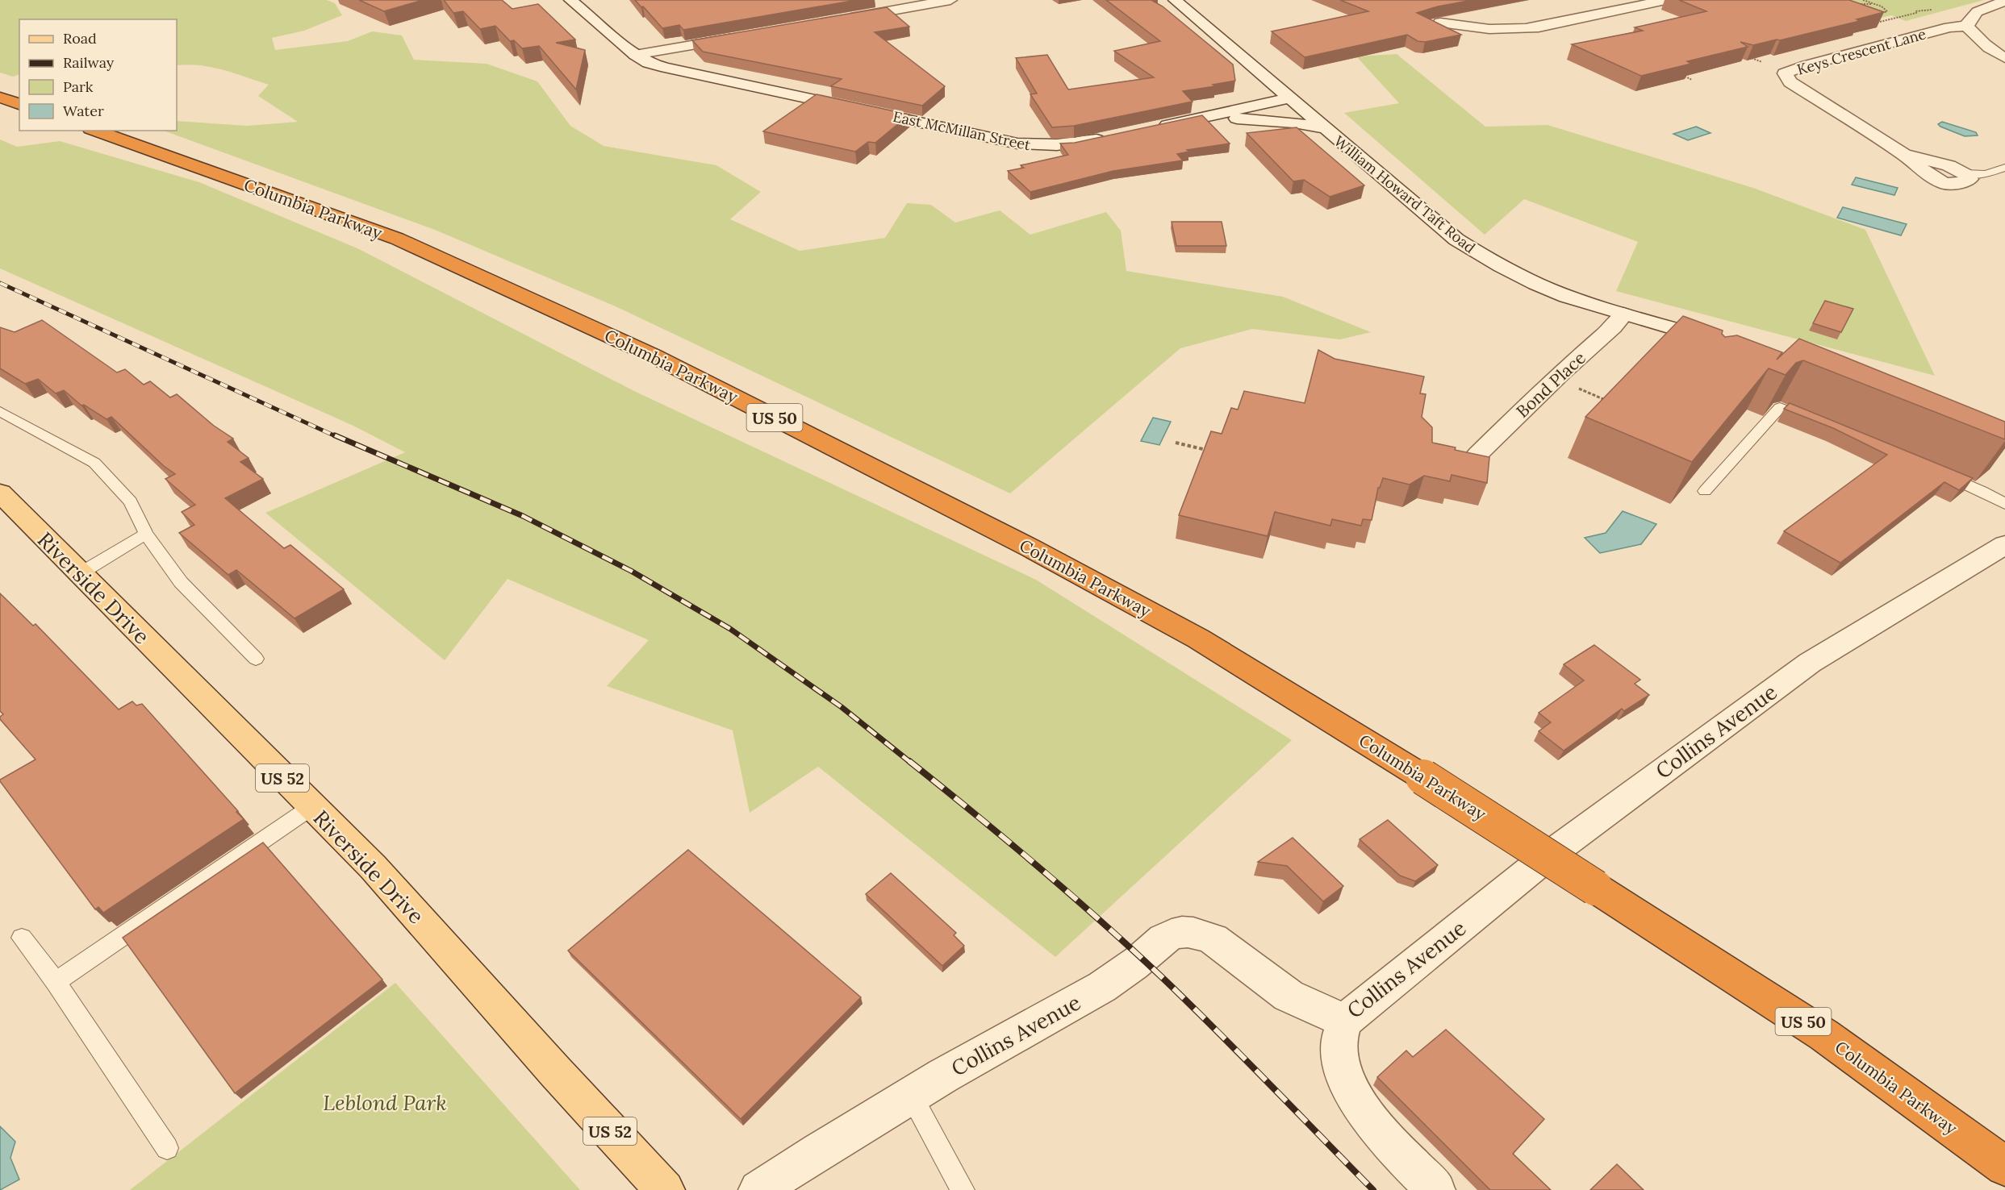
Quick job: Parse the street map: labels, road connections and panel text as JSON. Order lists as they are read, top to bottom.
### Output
{
  "streets": {
    "highway": ["Columbia Parkway", "US 50"],
    "main road": ["Riverside Drive", "US 52"],
    "street": [
      "Keys Crescent Lane",
      "East McMillan Street",
      "William Howard Taft Road",
      "Bond Place",
      "Collins Avenue"
    ]
  },
  "crossings": [
    ["William Howard Taft Road", "Bond Place"]
  ],
  "parks": ["Leblond Park"],
  "legend": [
    "Road",
    "Railway",
    "Park",
    "Water"
  ]
}
